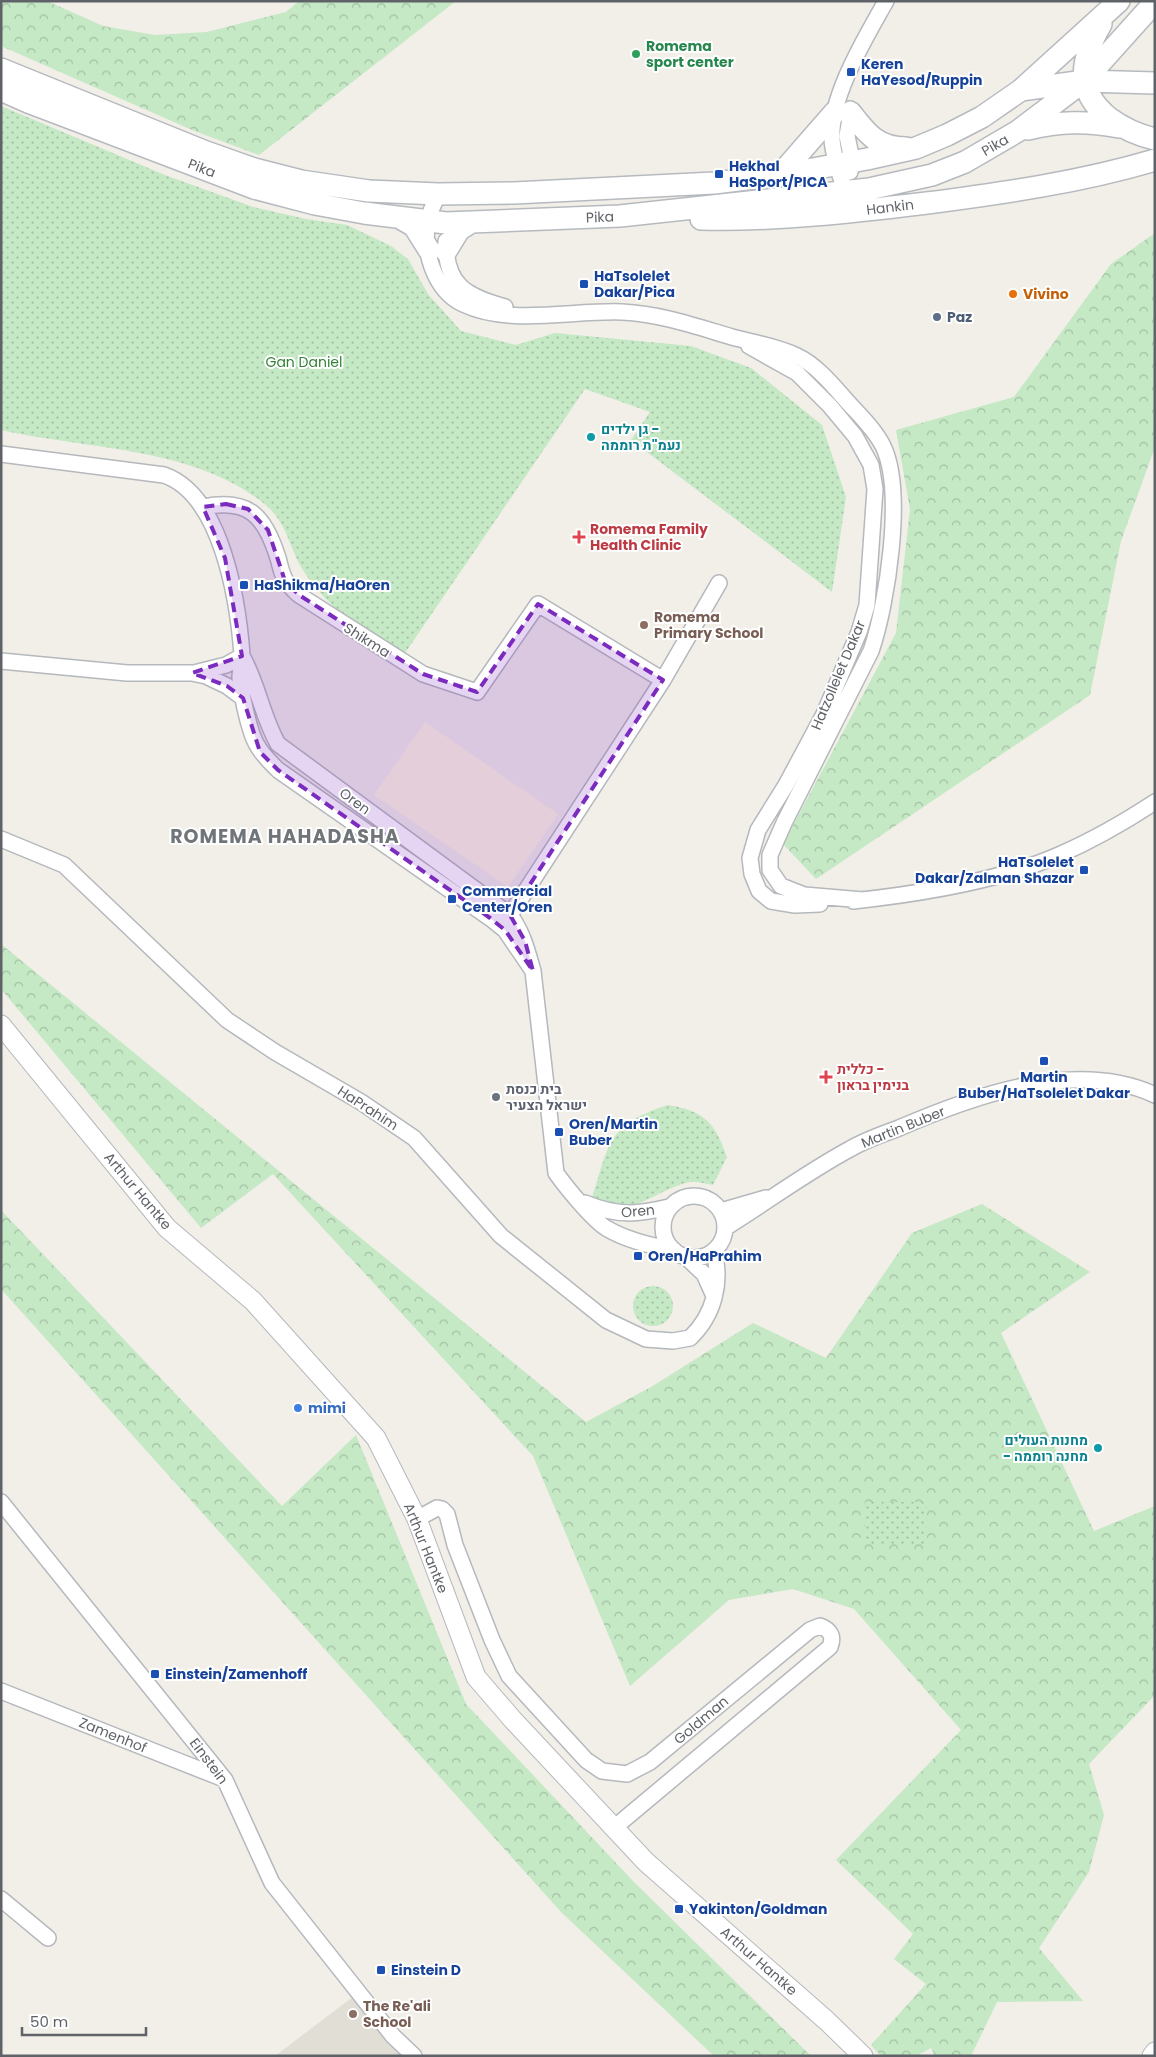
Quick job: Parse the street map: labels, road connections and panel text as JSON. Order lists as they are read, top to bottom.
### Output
{
  "streets": {
    "main road": ["Pika", "Hankin"],
    "street": [
      "Shikma",
      "Hatzollelet Dakar",
      "Oren",
      "HaPrahim",
      "Martin Buber",
      "Arthur Hantke",
      "Goldman",
      "Zamenhof",
      "Einstein"
    ]
  },
  "crossings": [
    ["Pika", "Hankin"],
    ["Pika", "Hatzollelet Dakar"],
    ["Oren", "HaPrahim"],
    ["Oren", "Martin Buber"],
    ["HaPrahim", "Martin Buber"],
    ["Arthur Hantke", "Goldman"],
    ["Zamenhof", "Einstein"]
  ],
  "districts": ["ROMEMA HAHADASHA"],
  "parks": ["Gan Daniel"],
  "places": {
    "other": [
      "Romema sport center",
      "Vivino",
      "Paz",
      "גן ילדים - נעמ\"ת רוממה",
      "Romema Primary School",
      "בית כנסת ישראל הצעיר",
      "mimi",
      "מחנות העולים - מחנה רוממה",
      "The Re'ali School"
    ],
    "transit": [
      "Keren HaYesod/Ruppin",
      "Hekhal HaSport/PICA",
      "HaTsolelet Dakar/Pica",
      "HaShikma/HaOren",
      "HaTsolelet Dakar/Zalman Shazar",
      "Commercial Center/Oren",
      "Martin Buber/HaTsolelet Dakar",
      "Oren/Martin Buber",
      "Oren/HaPrahim",
      "Einstein/Zamenhoff",
      "Yakinton/Goldman",
      "Einstein D"
    ],
    "health": ["Romema Family Health Clinic", "כללית - בנימין בראון"]
  },
  "scale_bar": "50 m"
}
